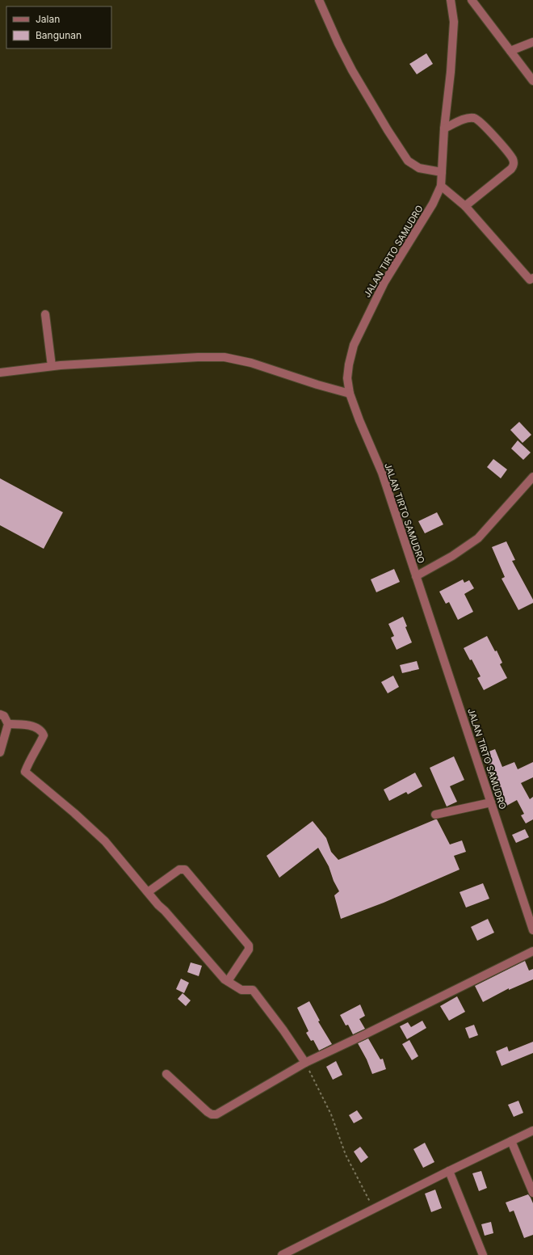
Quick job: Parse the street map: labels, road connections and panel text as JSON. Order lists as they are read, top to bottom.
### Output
{
  "streets": {
    "street": ["JALAN TIRTO SAMUDRO"]
  },
  "legend": ["Jalan", "Bangunan"]
}
